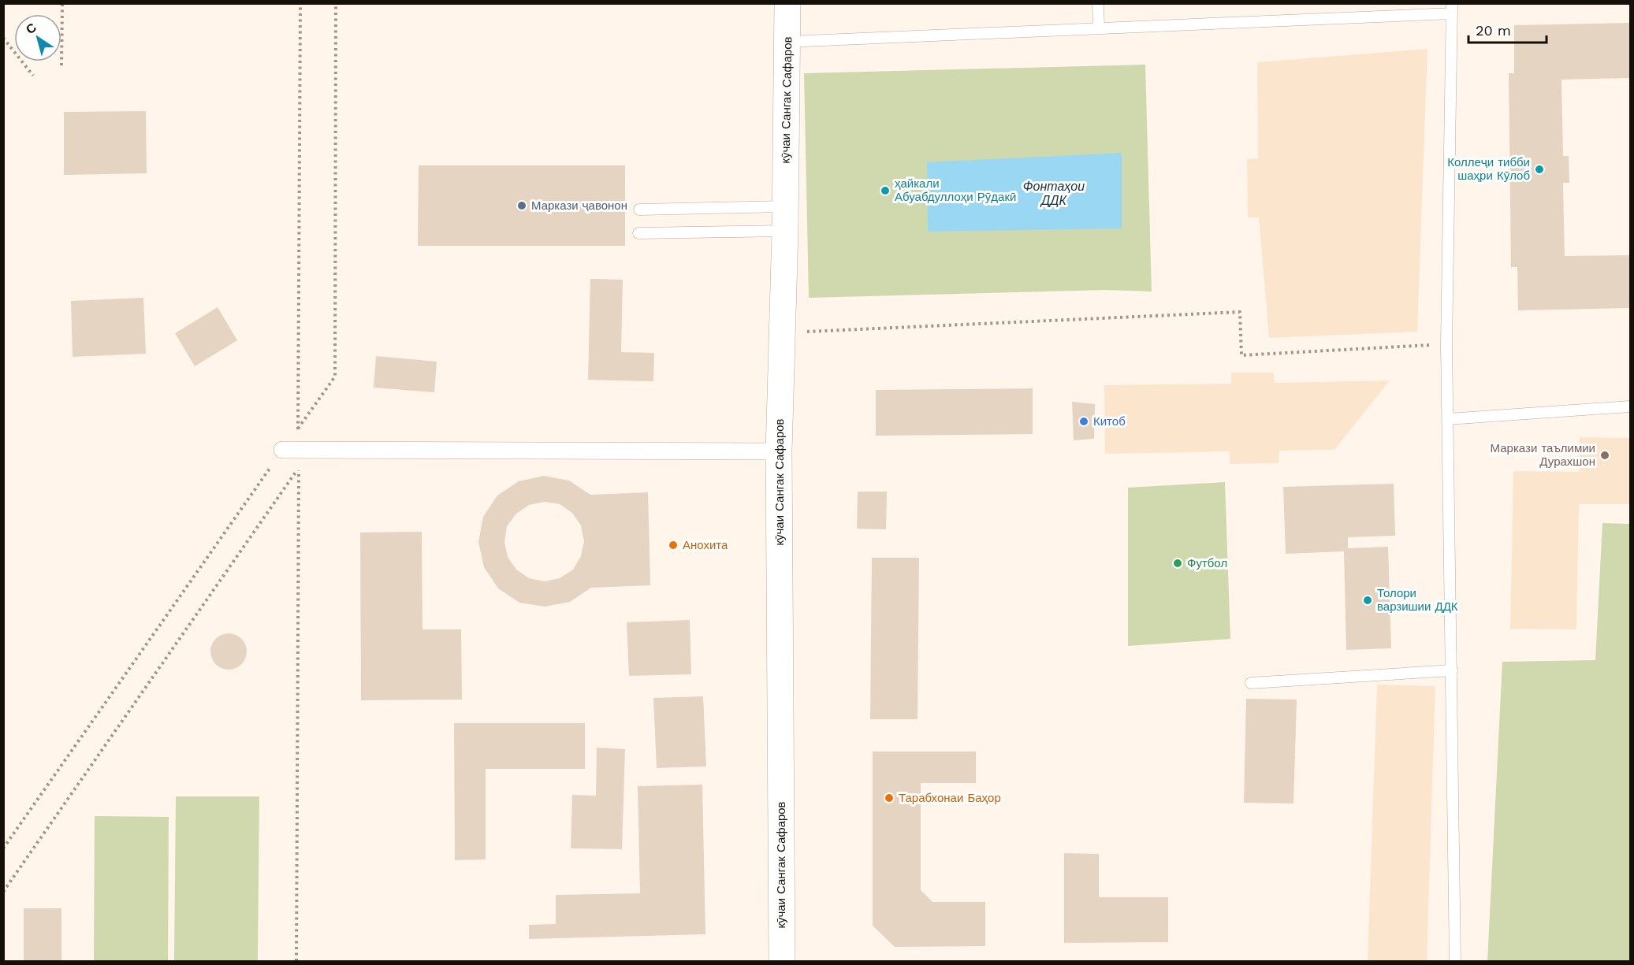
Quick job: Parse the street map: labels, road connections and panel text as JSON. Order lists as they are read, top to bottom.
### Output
{
  "streets": {
    "street": ["кӯчаи Сангак Сафаров"]
  },
  "water": ["Фонтаҳои ДДК"],
  "places": [
    "Коллеҷи тибби шаҳри Кӯлоб",
    "ҳайкали Абуабдуллоҳи Рӯдакӣ",
    "Маркази ҷавонон",
    "Китоб",
    "Маркази таълимии Дурахшон",
    "Анохита",
    "Футбол",
    "Толори варзишии ДДК",
    "Тарабхонаи Баҳор"
  ],
  "scale_bar": "20 m",
  "north": "top left"
}
